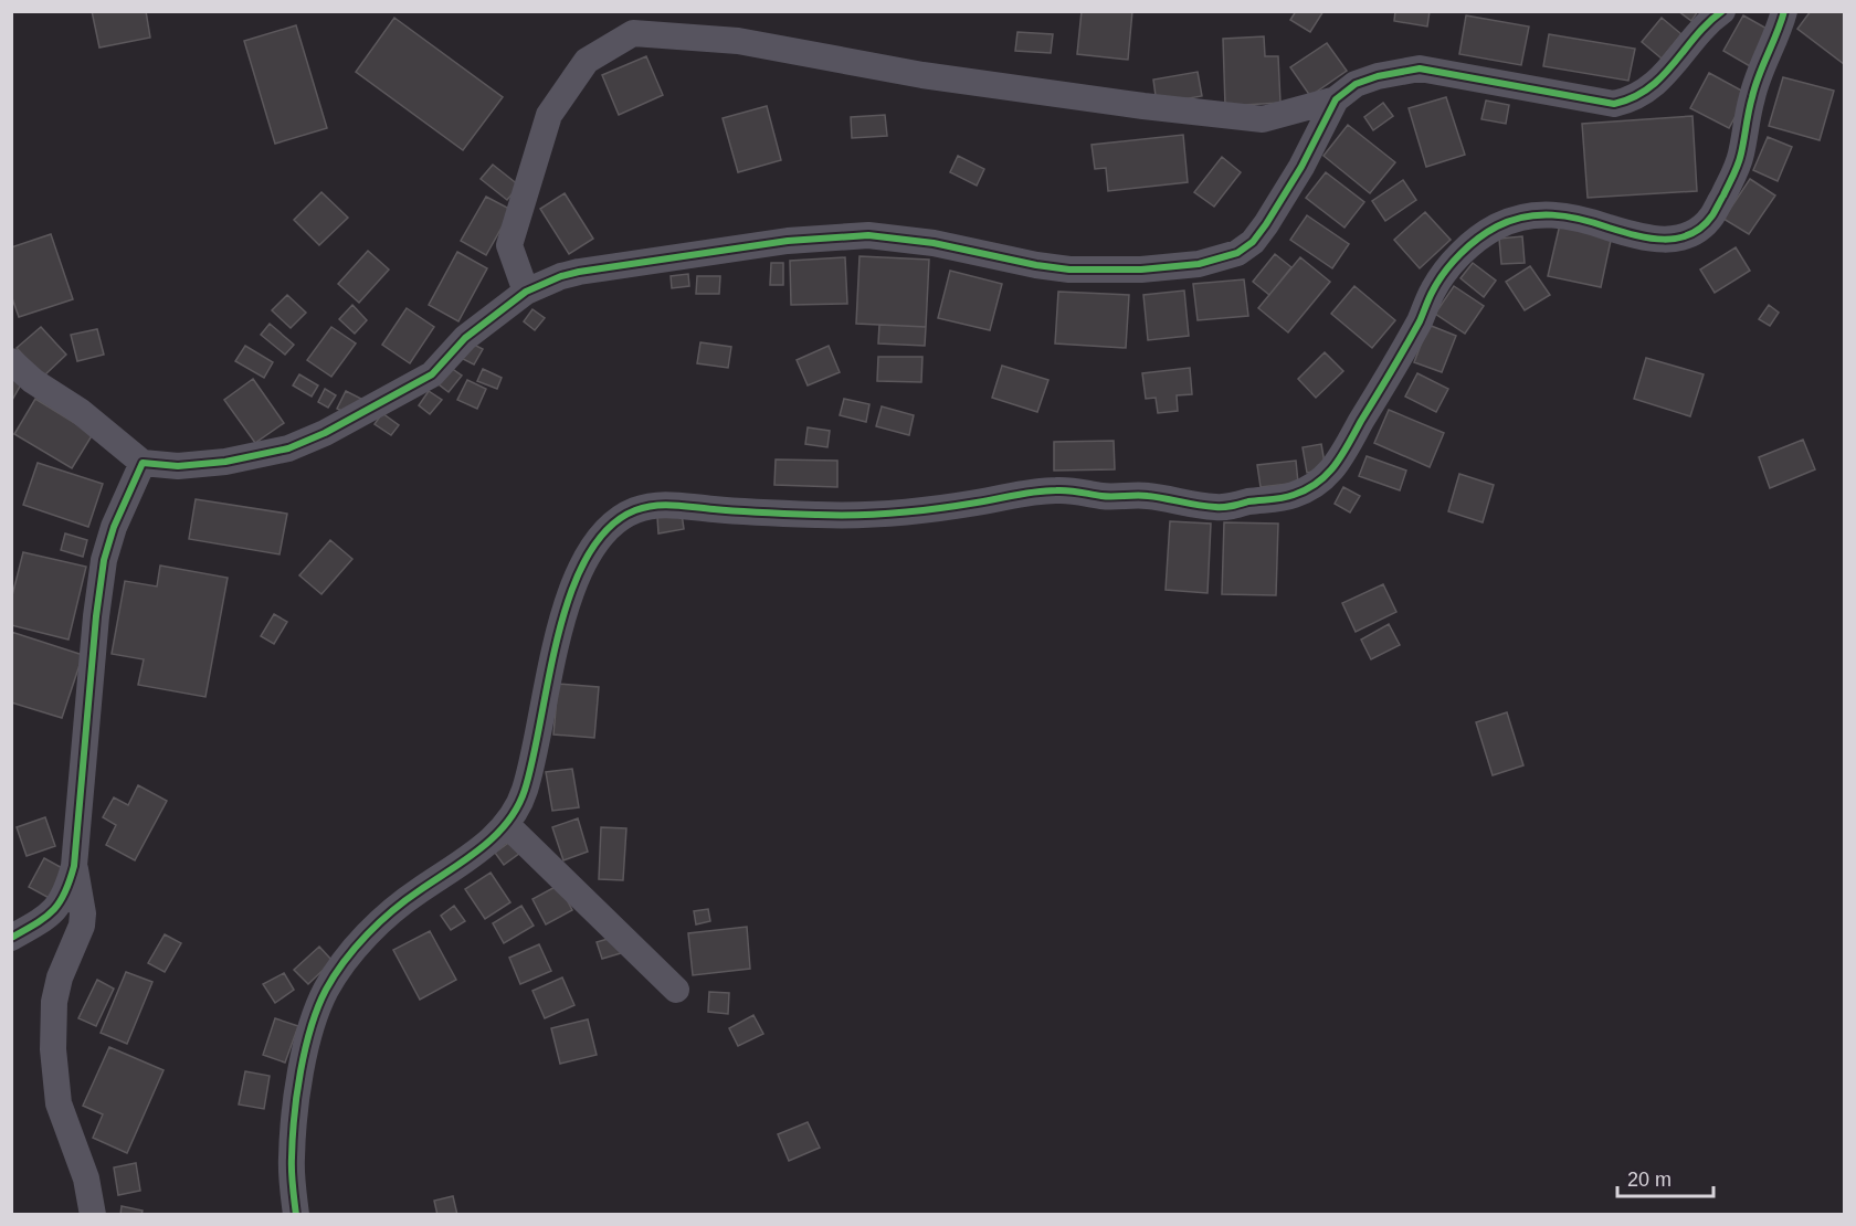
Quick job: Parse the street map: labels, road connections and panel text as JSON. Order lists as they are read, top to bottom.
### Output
{
  "scale_bar": "20 m"
}
